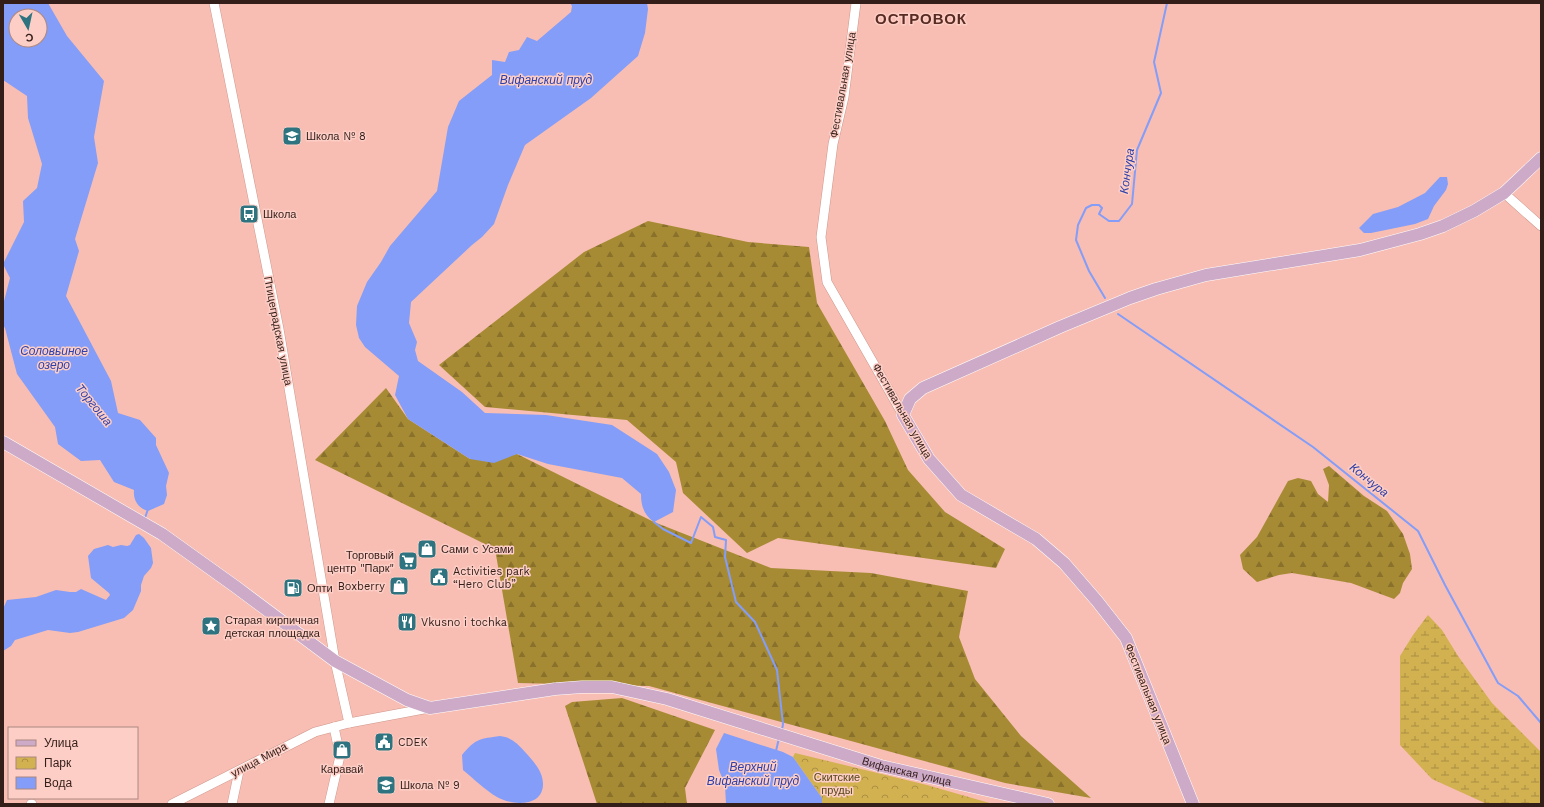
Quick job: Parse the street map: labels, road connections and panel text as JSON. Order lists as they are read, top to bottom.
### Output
{
  "streets": {
    "main road": ["Фестивальная улица", "Вифанская улица"],
    "street": ["Птицеградская улица", "улица Мира"]
  },
  "crossings": [
    ["Птицеградская улица", "улица Мира"],
    ["улица Мира", "Вифанская улица"]
  ],
  "districts": ["ОСТРОВОК"],
  "water": [
    "Вифанский пруд",
    "Кончура",
    "Соловьиное озеро",
    "Торгоша",
    "Верхний Вифанский пруд"
  ],
  "parks": ["Скитские пруды"],
  "places": {
    "school or university": ["Школа № 8", "Школа № 9"],
    "bus stop": ["Школа"],
    "shop": ["Сами с Усами", "Boxberry", "Каравай"],
    "supermarket": ["Торговый центр \"Парк\""],
    "public building": ["Activities park “Hero Club”", "CDEK"],
    "fuel station": ["Опти"],
    "restaurant": ["Vkusno i tochka"],
    "place": ["Старая кирпичная детская площадка"]
  },
  "legend": ["Улица", "Парк", "Вода"],
  "north": "bottom"
}
